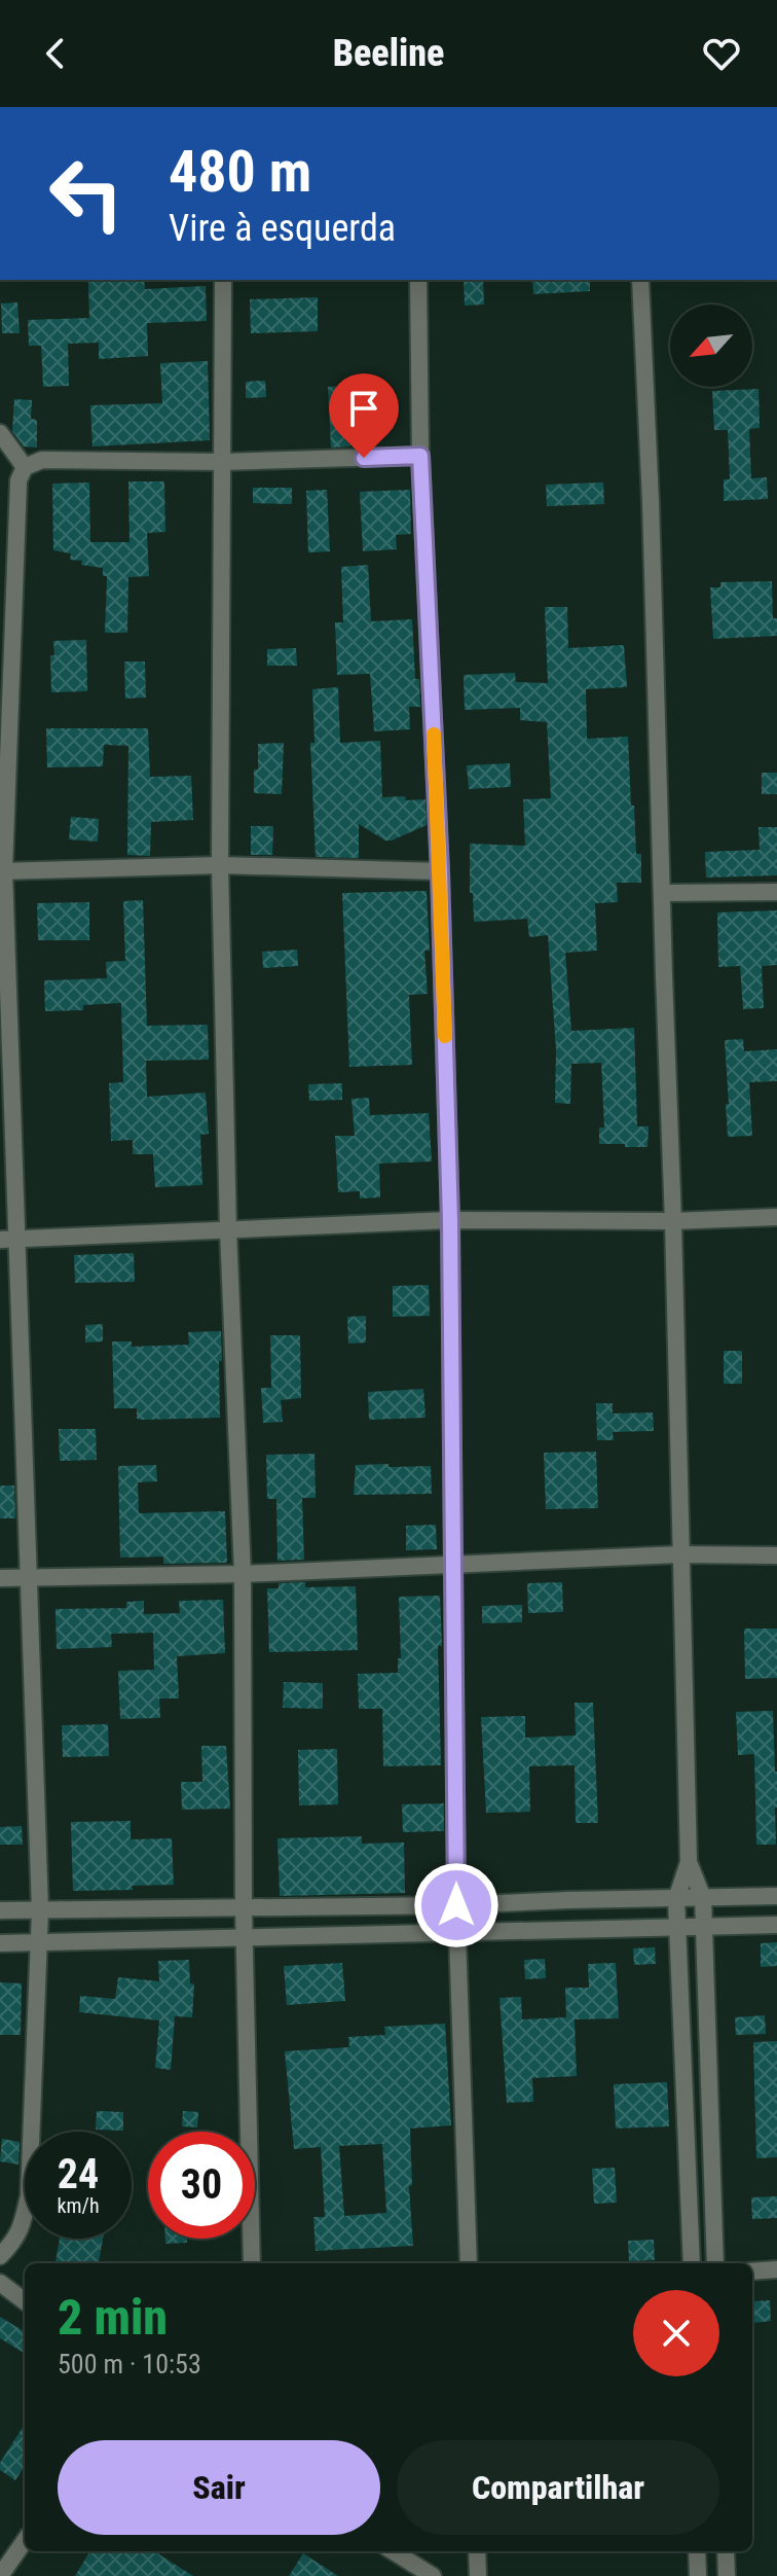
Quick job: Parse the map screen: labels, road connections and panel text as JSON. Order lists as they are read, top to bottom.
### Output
{
  "north": "bottom left",
  "page": {
    "header": "Beeline",
    "turn": ["480 m", "Vire à esquerda"],
    "speed": "24 km/h",
    "limit": "30",
    "heading": ["2 min", "500 m · 10:53"],
    "buttons": ["Sair", "Compartilhar"]
  }
}
